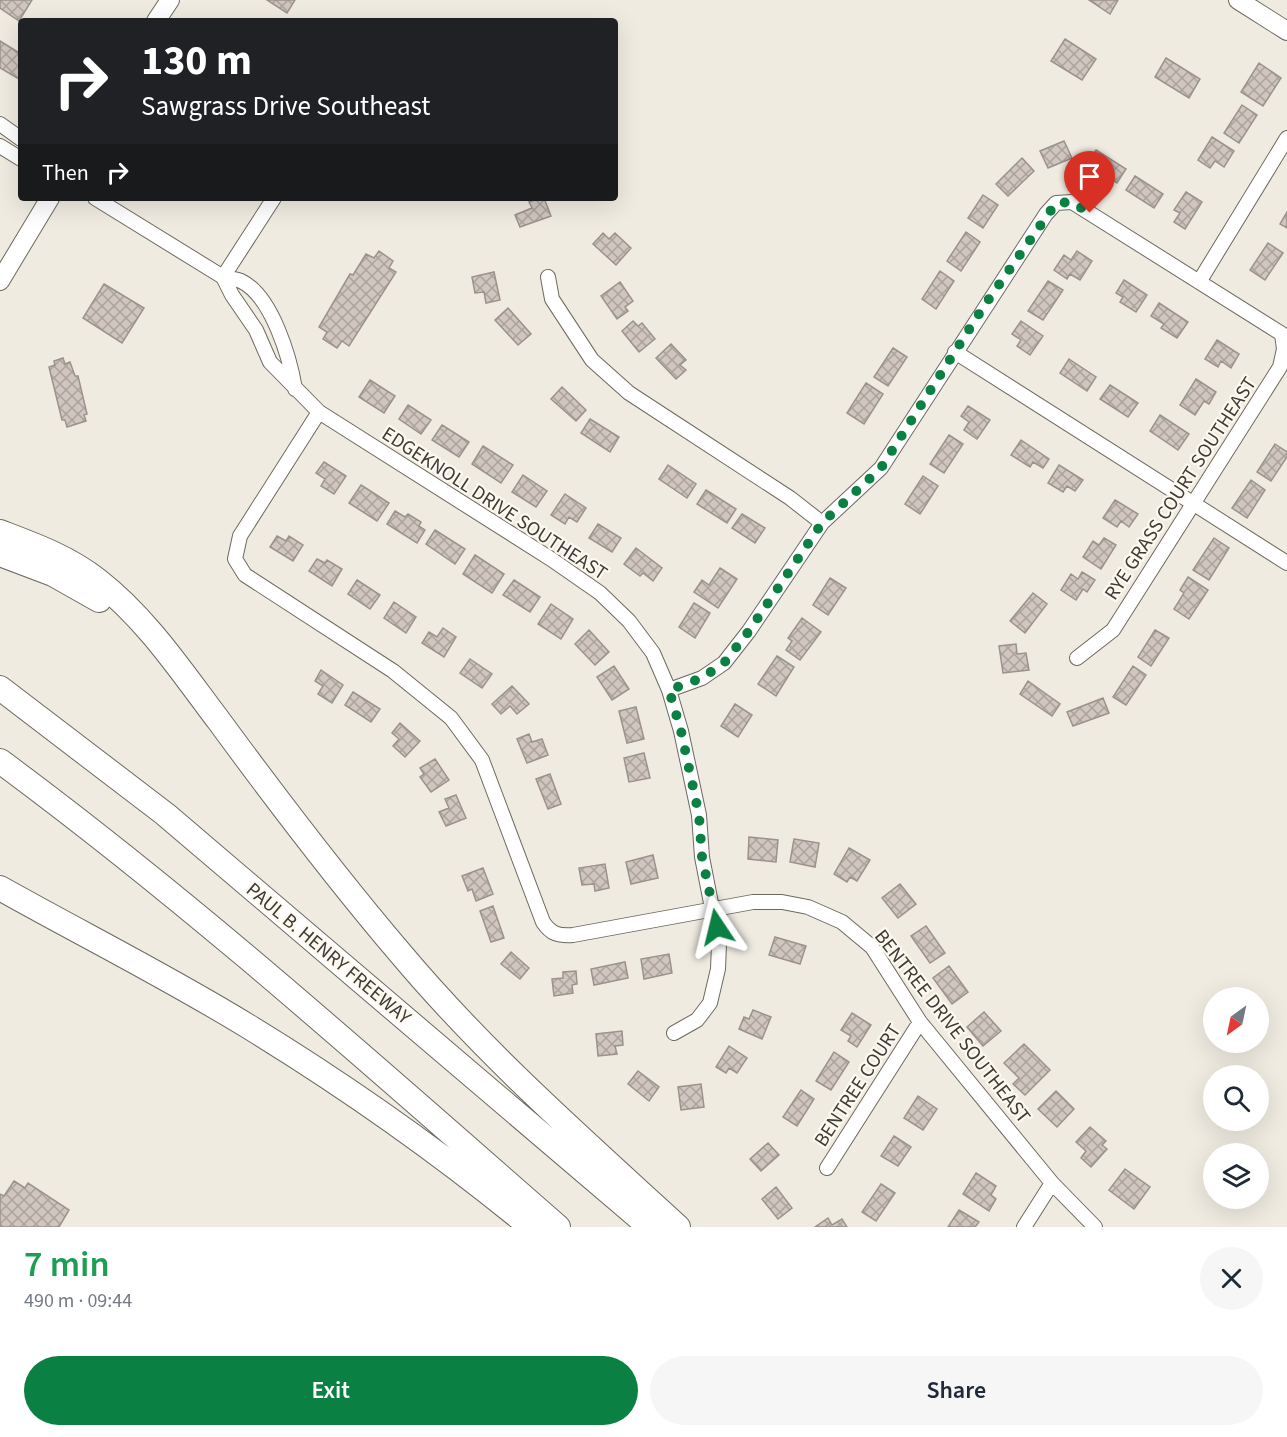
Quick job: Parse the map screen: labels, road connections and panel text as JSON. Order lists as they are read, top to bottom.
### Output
{
  "streets": {
    "highway": ["PAUL B. HENRY FREEWAY"],
    "street": [
      "RYE GRASS COURT SOUTHEAST",
      "EDGEKNOLL DRIVE SOUTHEAST",
      "BENTREE DRIVE SOUTHEAST",
      "BENTREE COURT"
    ]
  },
  "crossings": [
    ["EDGEKNOLL DRIVE SOUTHEAST", "BENTREE DRIVE SOUTHEAST"],
    ["BENTREE DRIVE SOUTHEAST", "BENTREE COURT"]
  ],
  "north": "bottom left",
  "page": {
    "turn": ["130 m", "Sawgrass Drive Southeast"],
    "then": "Then",
    "heading": ["7 min", "490 m · 09:44"],
    "buttons": ["Exit", "Share"]
  }
}
